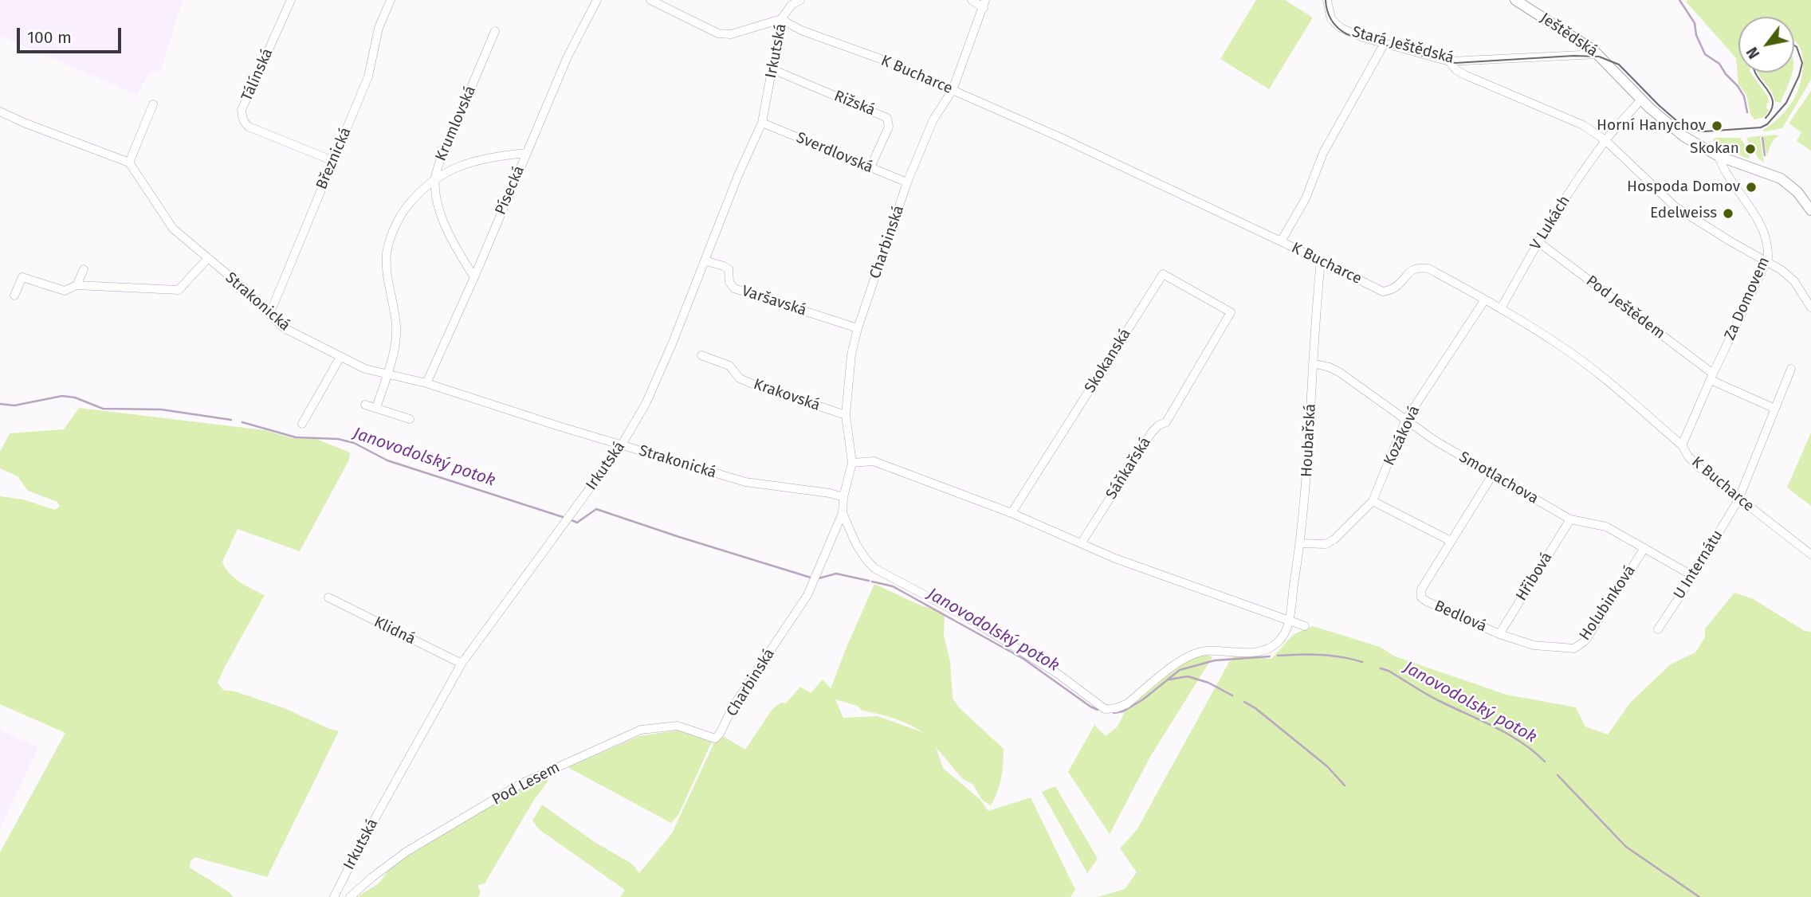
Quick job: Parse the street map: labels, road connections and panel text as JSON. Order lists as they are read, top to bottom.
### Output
{
  "streets": {
    "street": [
      "Ještědská",
      "Stará Ještědská",
      "Irkutská",
      "Tálínská",
      "K Bucharce",
      "Rižská",
      "Krumlovská",
      "Sverdlovská",
      "Březnická",
      "Písecká",
      "V Lukách",
      "Charbinská",
      "Za Domovem",
      "Varšavská",
      "Strakonická",
      "Pod Ještědem",
      "Skokanská",
      "Krakovská",
      "Kozáková",
      "Houbařská",
      "Sáňkařská",
      "Smotlachova",
      "U Internátu",
      "Hřibová",
      "Holubinková",
      "Bedlová",
      "Klidná",
      "Pod Lesem"
    ]
  },
  "crossings": [
    ["Ještědská", "Stará Ještědská"],
    ["Ještědská", "Za Domovem"],
    ["Irkutská", "K Bucharce"],
    ["Irkutská", "Rižská"],
    ["Irkutská", "Sverdlovská"],
    ["Irkutská", "Varšavská"],
    ["Irkutská", "Strakonická"],
    ["Irkutská", "Klidná"],
    ["Tálínská", "Březnická"],
    ["K Bucharce", "V Lukách"],
    ["K Bucharce", "Charbinská"],
    ["K Bucharce", "Za Domovem"],
    ["K Bucharce", "Kozáková"],
    ["K Bucharce", "Houbařská"],
    ["K Bucharce", "U Internátu"],
    ["Rižská", "Sverdlovská"],
    ["Krumlovská", "Písecká"],
    ["Sverdlovská", "Charbinská"],
    ["Březnická", "Strakonická"],
    ["Písecká", "Strakonická"],
    ["V Lukách", "Pod Ještědem"],
    ["Charbinská", "Varšavská"],
    ["Charbinská", "Strakonická"],
    ["Charbinská", "Krakovská"],
    ["Charbinská", "Houbařská"],
    ["Charbinská", "Pod Lesem"],
    ["Za Domovem", "Pod Ještědem"],
    ["Pod Ještědem", "U Internátu"],
    ["Skokanská", "Sáňkařská"],
    ["Kozáková", "Houbařská"],
    ["Kozáková", "Smotlachova"],
    ["Houbařská", "Smotlachova"],
    ["Smotlachova", "U Internátu"],
    ["Smotlachova", "Hřibová"],
    ["Smotlachova", "Holubinková"],
    ["Smotlachova", "Bedlová"],
    ["Hřibová", "Holubinková"],
    ["Hřibová", "Bedlová"],
    ["Holubinková", "Bedlová"]
  ],
  "water": ["Janovodolský potok"],
  "places": [
    "Horní Hanychov",
    "Skokan",
    "Hospoda Domov",
    "Edelweiss"
  ],
  "scale_bar": "100 m",
  "north": "bottom left"
}
